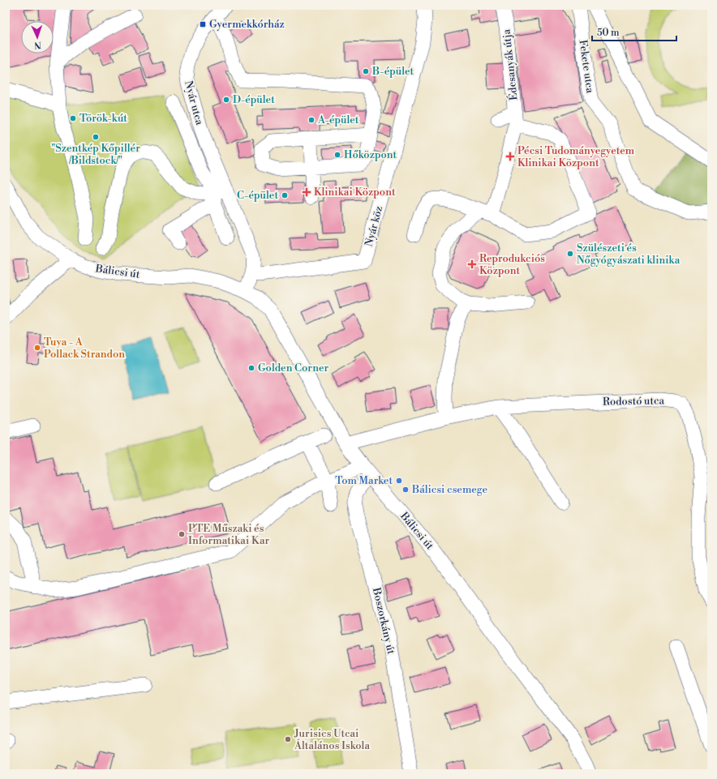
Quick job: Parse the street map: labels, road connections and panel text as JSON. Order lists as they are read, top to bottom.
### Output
{
  "streets": {
    "street": [
      "Édesanyák útja",
      "Fekete utca",
      "Nyár utca",
      "Nyár köz",
      "Bálicsi út",
      "Rodostó utca",
      "Boszorkány út"
    ]
  },
  "crossings": [
    ["Bálicsi út", "Rodostó utca"],
    ["Bálicsi út", "Boszorkány út"]
  ],
  "places": {
    "transit": ["Gyermekkórház"],
    "other": [
      "B-épület",
      "D-épület",
      "Török-kút",
      "A-épület",
      "\"Szentkép Kőpillér /Bildstock/\"",
      "Hőközpont",
      "C-épület",
      "Szülészeti és Nőgyógyászati klinika",
      "Tuya - A Pollack Strandon",
      "Golden Corner",
      "Tom Market",
      "Bálicsi csemege",
      "PTE Műszaki és Informatikai Kar",
      "Jurisics Utcai Általános Iskola"
    ],
    "health": ["Pécsi Tudományegyetem Klinikai Központ", "Klinikai Központ", "Reprodukciós Központ"]
  },
  "scale_bar": "50 m",
  "north": "bottom"
}
